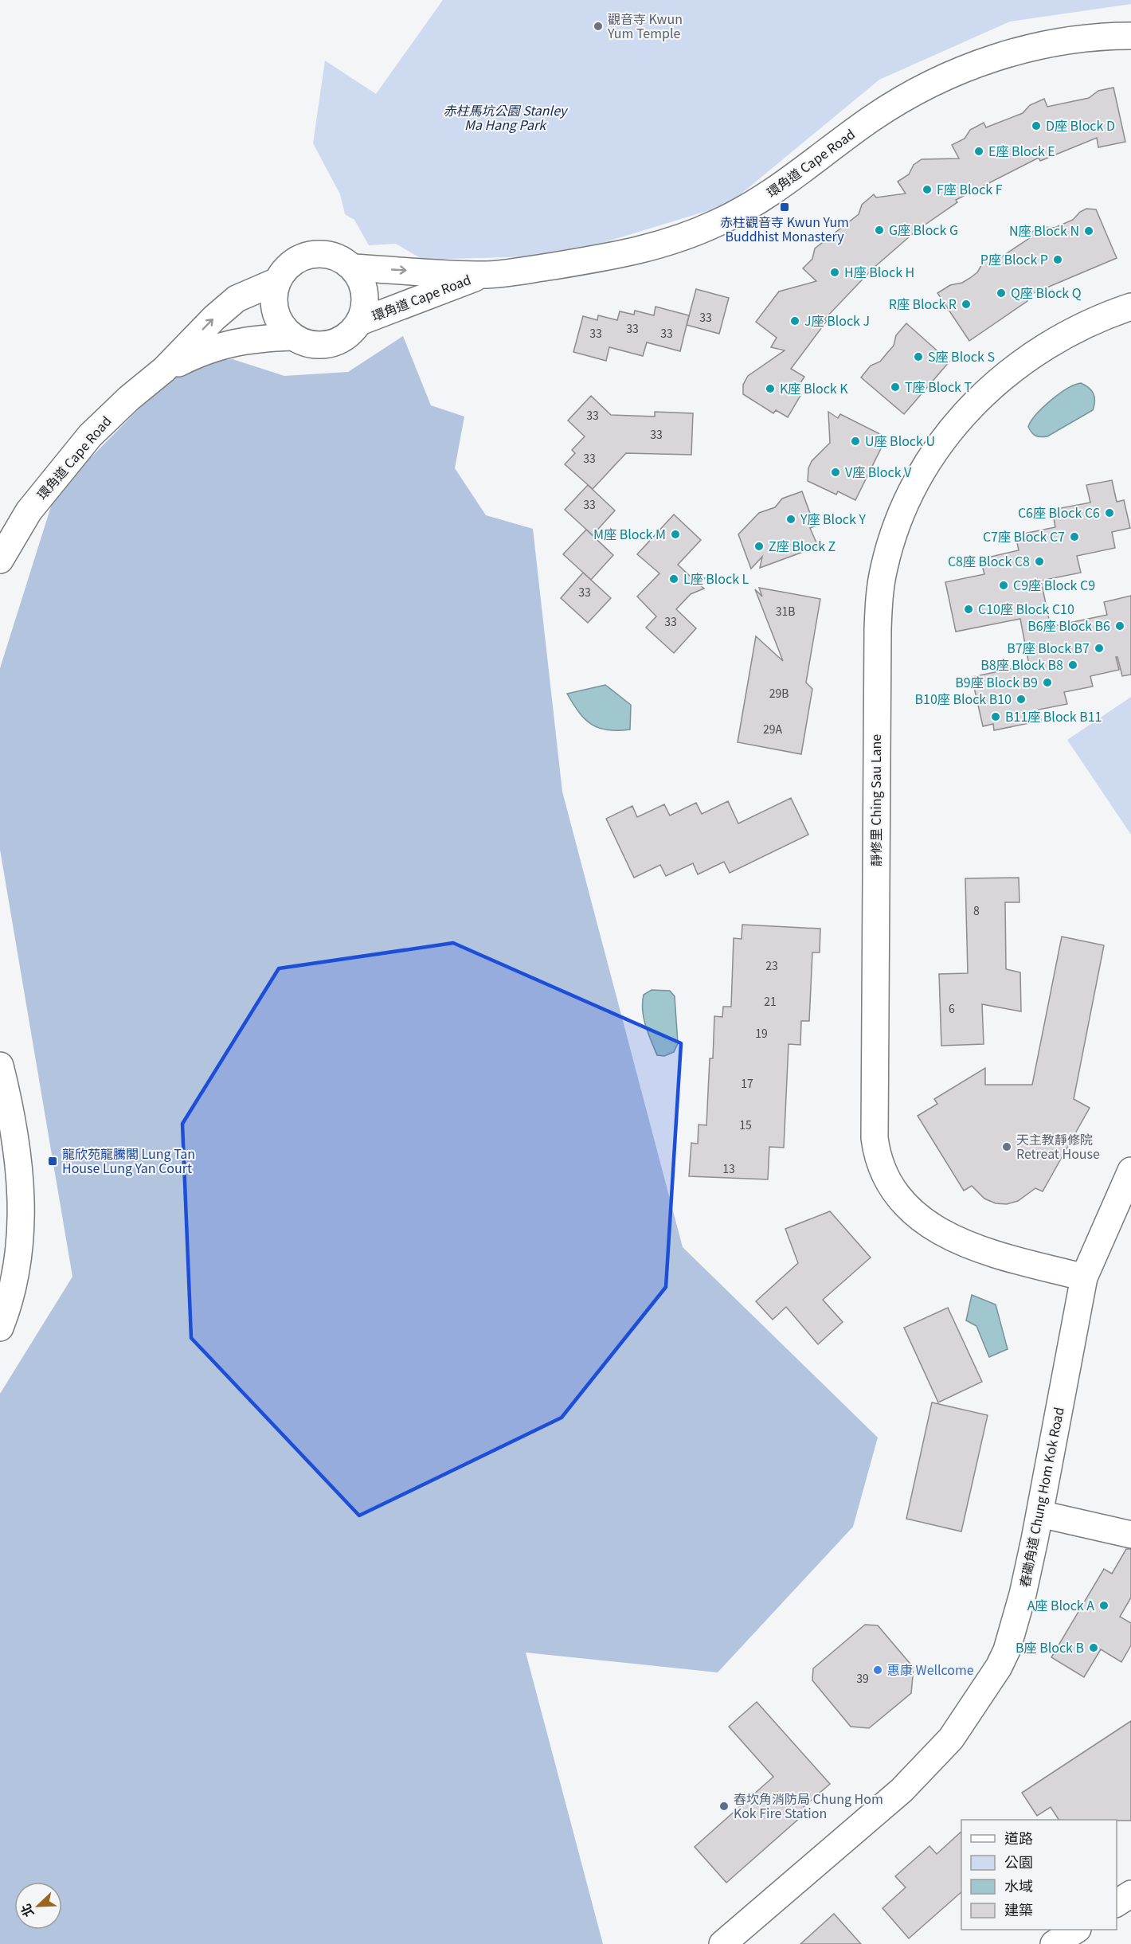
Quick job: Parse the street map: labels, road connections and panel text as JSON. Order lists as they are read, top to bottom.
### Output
{
  "streets": {
    "street": ["環角道 Cape Road", "靜修里 Ching Sau Lane", "舂磡角道 Chung Hom Kok Road"]
  },
  "crossings": [
    ["靜修里 Ching Sau Lane", "舂磡角道 Chung Hom Kok Road"]
  ],
  "parks": ["赤柱馬坑公園 Stanley Ma Hang Park"],
  "places": {
    "other": [
      "觀音寺 Kwun Yum Temple",
      "D座 Block D",
      "E座 Block E",
      "F座 Block F",
      "G座 Block G",
      "N座 Block N",
      "P座 Block P",
      "H座 Block H",
      "Q座 Block Q",
      "R座 Block R",
      "J座 Block J",
      "S座 Block S",
      "T座 Block T",
      "K座 Block K",
      "U座 Block U",
      "V座 Block V",
      "C6座 Block C6",
      "Y座 Block Y",
      "M座 Block M",
      "C7座 Block C7",
      "Z座 Block Z",
      "C8座 Block C8",
      "L座 Block L",
      "C9座 Block C9",
      "C10座 Block C10",
      "B6座 Block B6",
      "B7座 Block B7",
      "B8座 Block B8",
      "B9座 Block B9",
      "B10座 Block B10",
      "B11座 Block B11",
      "天主教靜修院 Retreat House",
      "A座 Block A",
      "B座 Block B",
      "惠康 Wellcome",
      "舂坎角消防局 Chung Hom Kok Fire Station"
    ],
    "transit": ["赤柱觀音寺 Kwun Yum Buddhist Monastery", "龍欣苑龍騰閣 Lung Tan House Lung Yan Court"]
  },
  "house_numbers": [
    "33",
    "33",
    "33",
    "33",
    "33",
    "33",
    "33",
    "33",
    "33",
    "31B",
    "33",
    "29B",
    "29A",
    "8",
    "23",
    "21",
    "6",
    "19",
    "17",
    "15",
    "13",
    "39"
  ],
  "legend": [
    "道路",
    "公園",
    "水域",
    "建築"
  ],
  "north": "bottom left"
}
